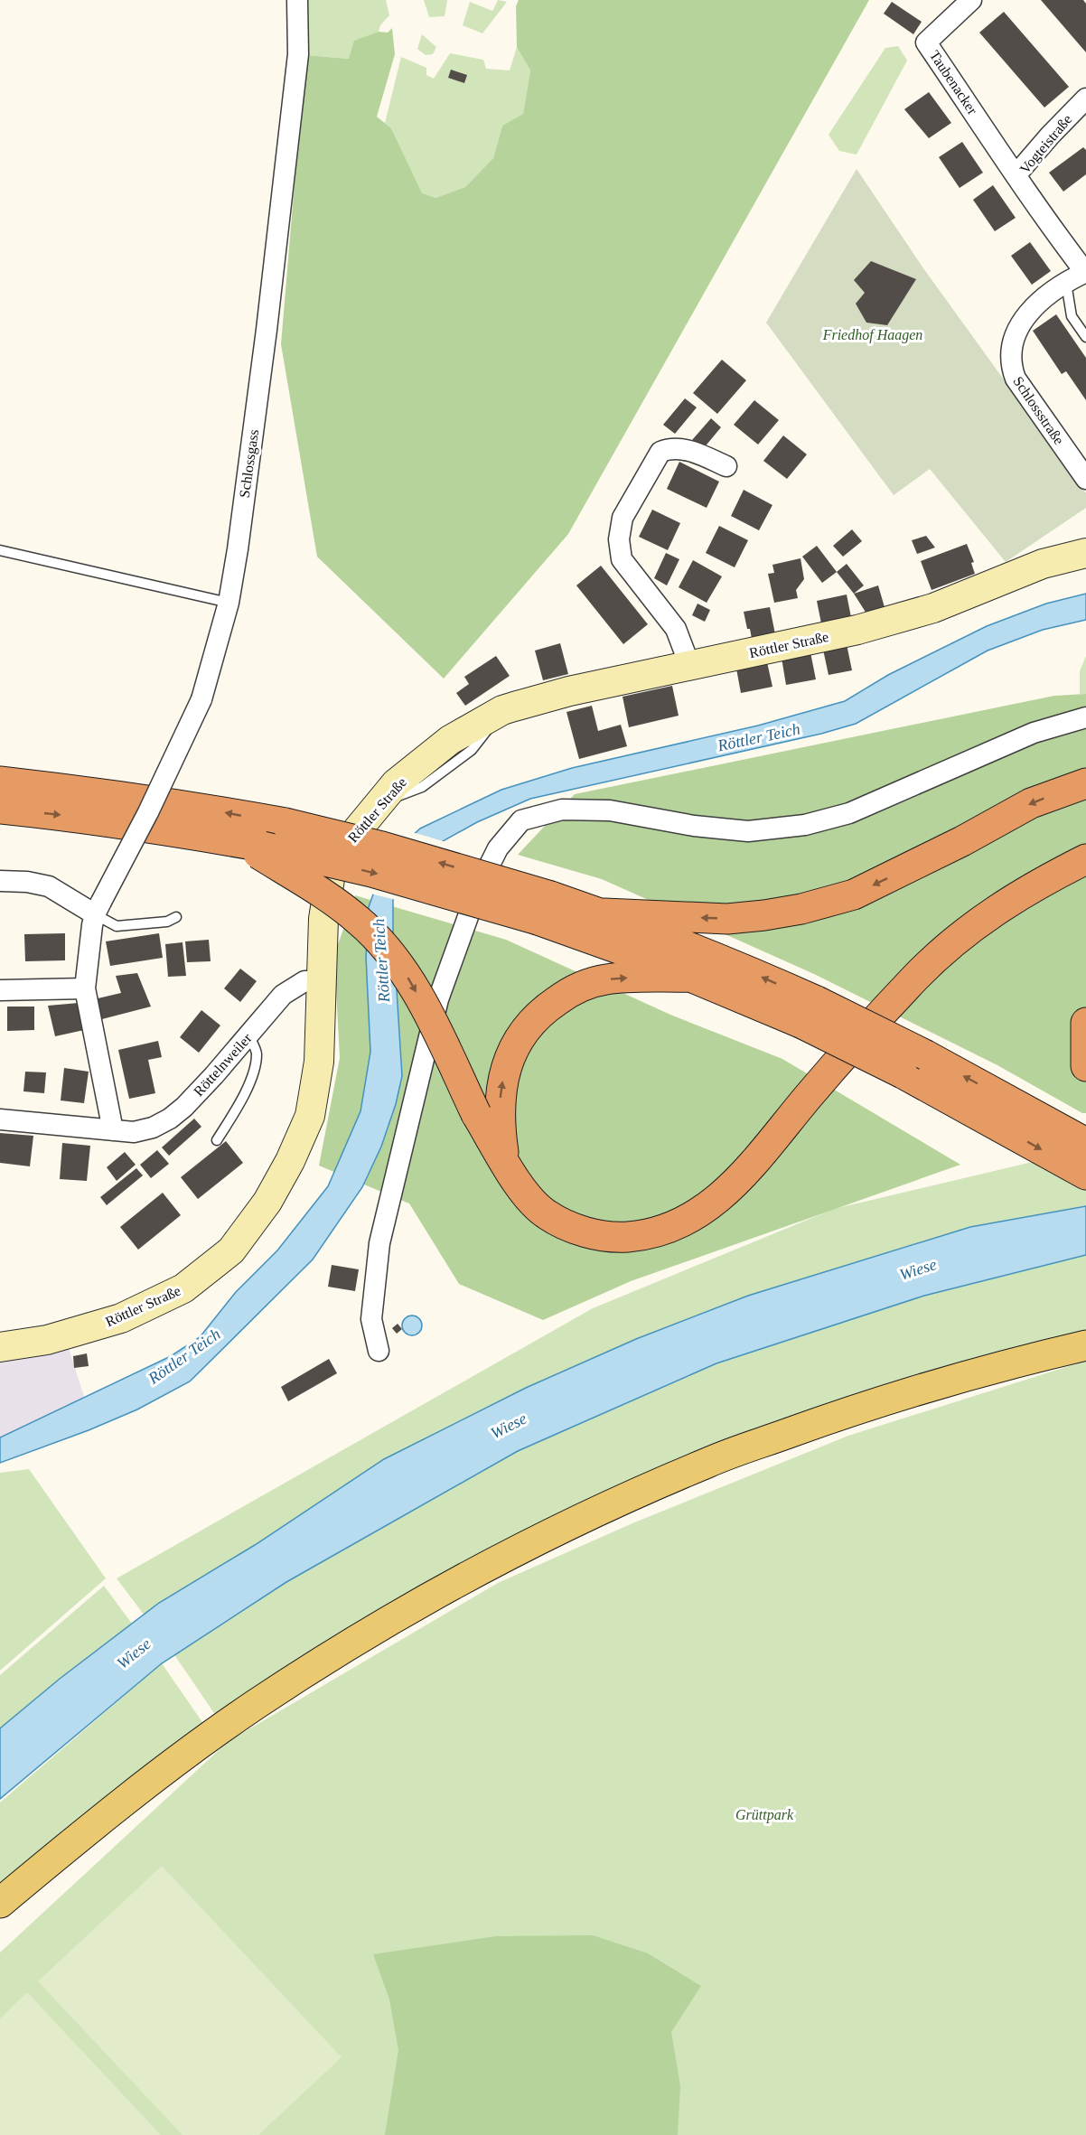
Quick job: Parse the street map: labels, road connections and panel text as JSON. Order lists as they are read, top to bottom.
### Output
{
  "streets": {
    "street": [
      "Taubenacker",
      "Vogteistraße",
      "Schlossstraße",
      "Schlossgass",
      "Röttler Straße",
      "Röttelnweiler"
    ]
  },
  "crossings": [
    ["Taubenacker", "Vogteistraße"],
    ["Vogteistraße", "Schlossstraße"],
    ["Röttler Straße", "Röttelnweiler"]
  ],
  "water": ["Röttler Teich", "Wiese"],
  "parks": ["Friedhof Haagen", "Grüttpark"]
}
